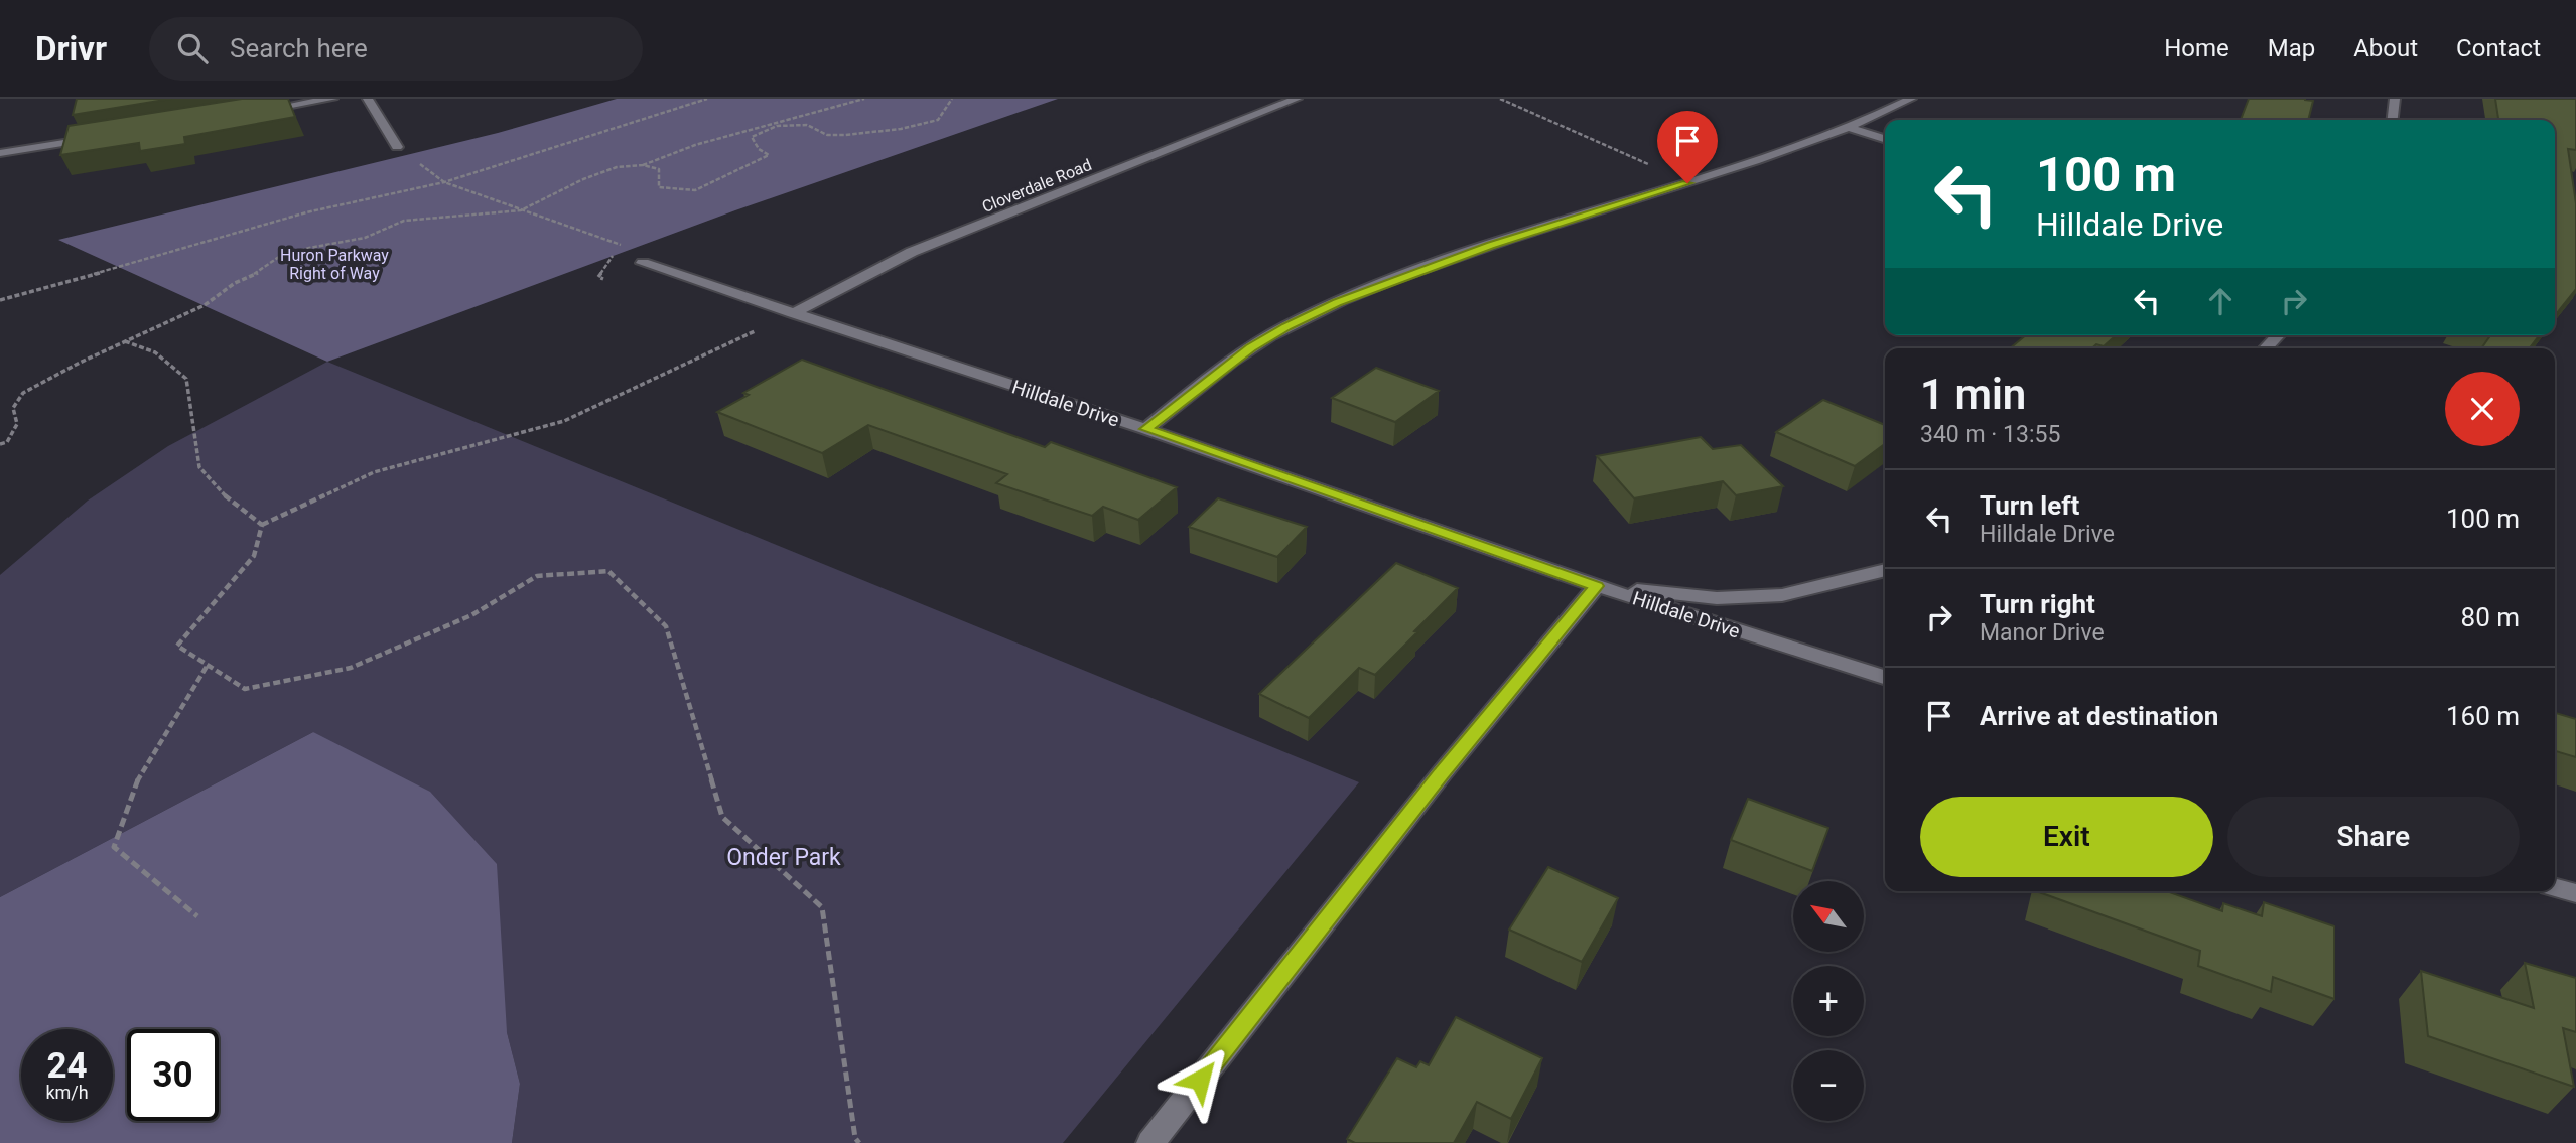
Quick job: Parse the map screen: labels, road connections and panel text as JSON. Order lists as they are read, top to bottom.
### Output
{
  "streets": {
    "street": ["Cloverdale Road", "Hilldale Drive"]
  },
  "crossings": [
    ["Cloverdale Road", "Hilldale Drive"]
  ],
  "parks": ["Huron Parkway Right of Way", "Onder Park"],
  "north": "top left",
  "page": {
    "header": "Drivr",
    "search": "Search here",
    "nav": [
      "Home",
      "Map",
      "About",
      "Contact"
    ],
    "turn": ["100 m", "Hilldale Drive"],
    "heading": ["1 min", "340 m · 13:55"],
    "list": [
      {
        "name": "Turn left",
        "note": "Hilldale Drive",
        "value": "100 m"
      },
      {
        "name": "Turn right",
        "note": "Manor Drive",
        "value": "80 m"
      },
      {
        "name": "Arrive at destination",
        "value": "160 m"
      }
    ],
    "buttons": ["Exit", "Share"],
    "map_buttons": ["+", "−"],
    "speed": "24 km/h",
    "limit": "30"
  }
}
